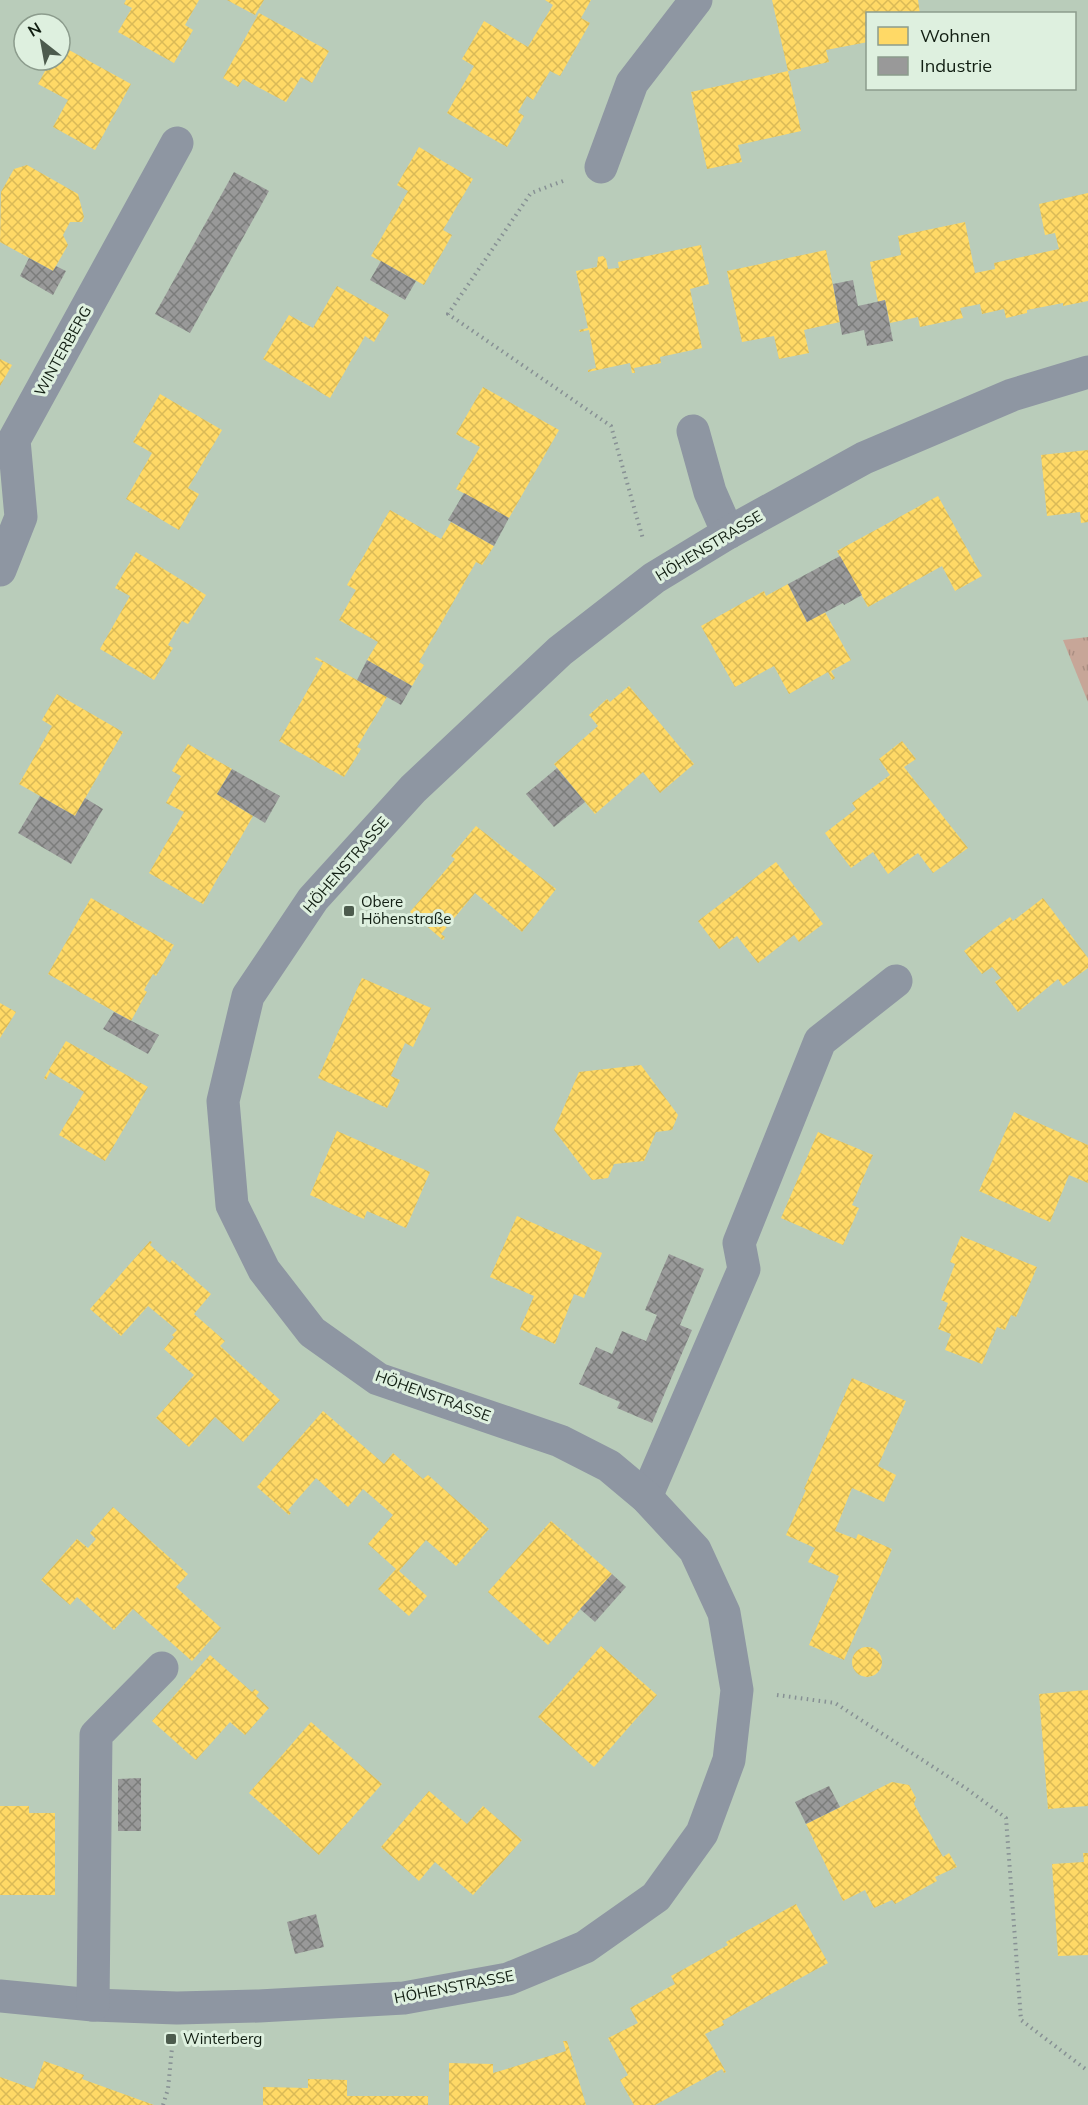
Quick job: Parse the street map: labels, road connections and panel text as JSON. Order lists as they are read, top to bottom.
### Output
{
  "streets": {
    "street": ["WINTERBERG", "HÖHENSTRASSE"]
  },
  "places": {
    "transit": ["Obere Höhenstraße", "Winterberg"]
  },
  "legend": ["Wohnen", "Industrie"],
  "north": "top left"
}
